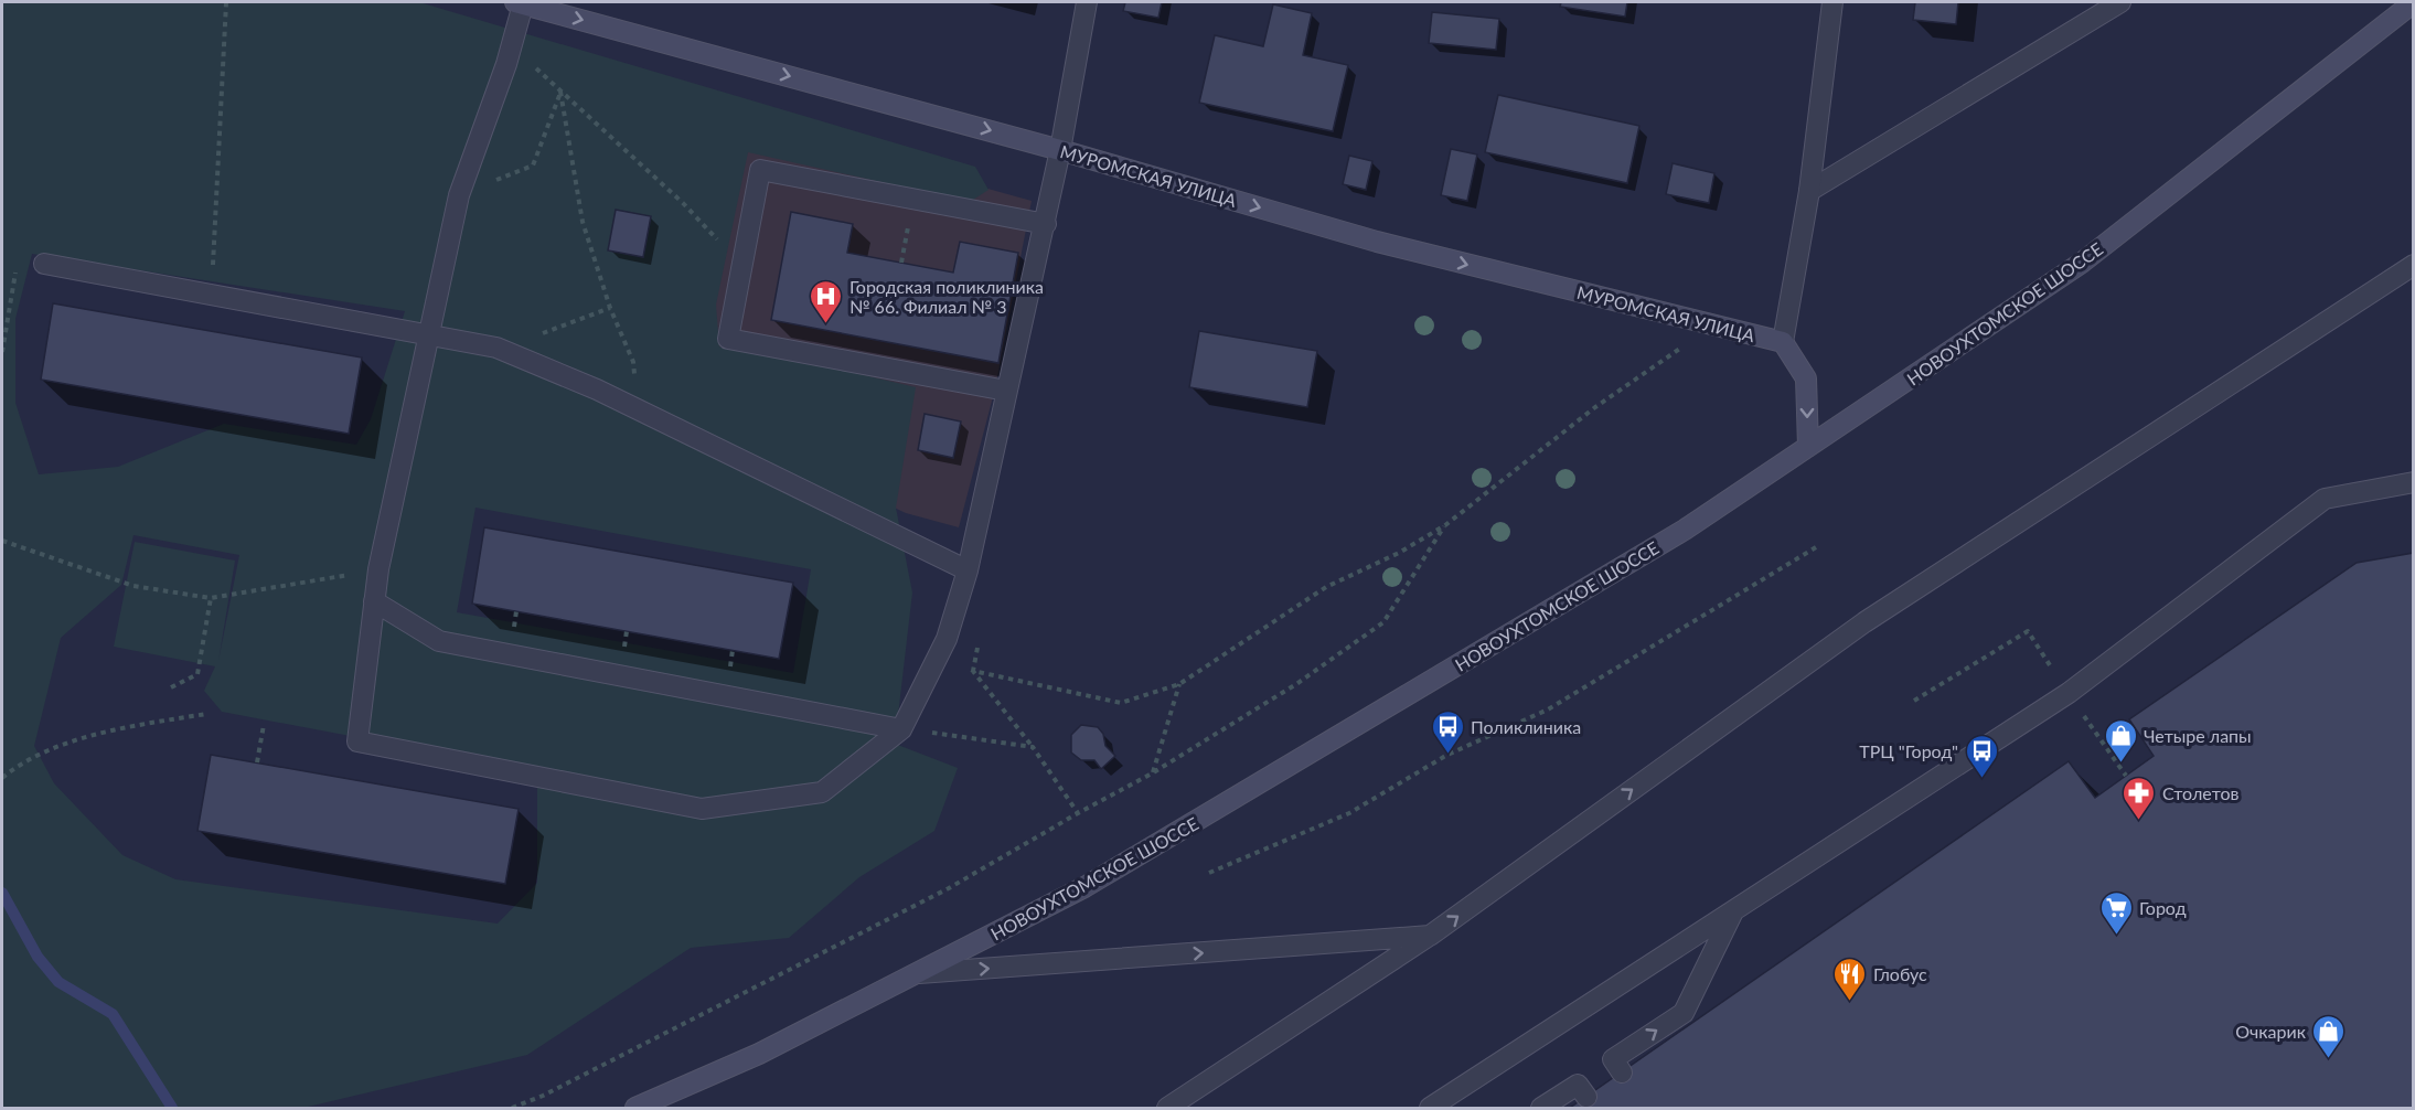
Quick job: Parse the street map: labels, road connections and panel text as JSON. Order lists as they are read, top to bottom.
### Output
{
  "streets": {
    "main road": ["МУРОМСКАЯ УЛИЦА", "НОВОУХТОМСКОЕ ШОССЕ"]
  },
  "one_way": ["МУРОМСКАЯ УЛИЦА"],
  "places": {
    "hospital": ["Городская поликлиника № 66. Филиал № 3"],
    "bus stop": ["Поликлиника", "ТРЦ \"Город\""],
    "shop": ["Четыре лапы", "Очкарик"],
    "pharmacy": ["Столетов"],
    "supermarket": ["Город"],
    "restaurant": ["Глобус"]
  }
}
